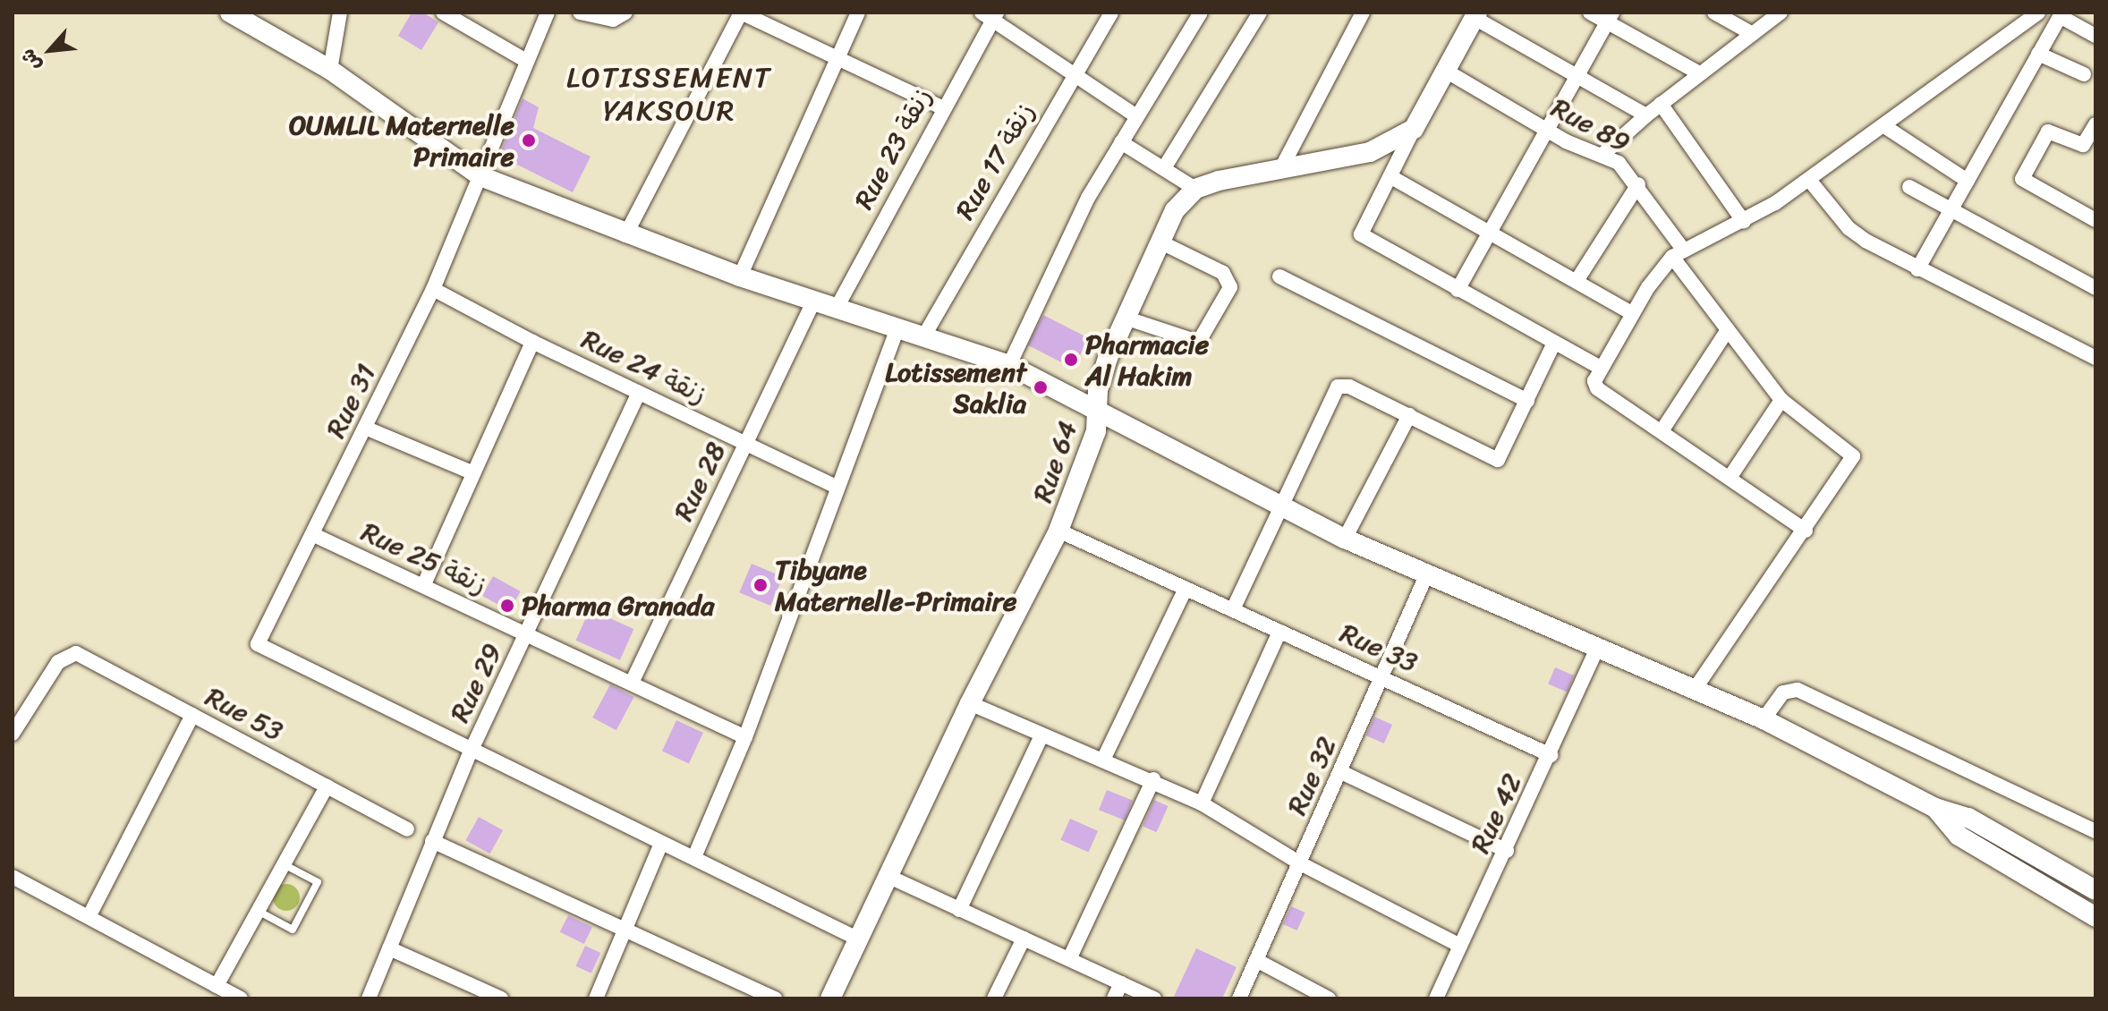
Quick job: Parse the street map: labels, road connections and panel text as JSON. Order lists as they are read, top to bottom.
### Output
{
  "streets": {
    "street": [
      "Rue 89",
      "Rue 23 زنقة",
      "Rue 17 زنقة",
      "Rue 24 زنقة",
      "Rue 31",
      "Rue 64",
      "Rue 28",
      "Rue 25 زنقة",
      "Rue 33",
      "Rue 29",
      "Rue 53",
      "Rue 32",
      "Rue 42"
    ]
  },
  "crossings": [
    ["Rue 24 زنقة", "Rue 31"],
    ["Rue 24 زنقة", "Rue 28"],
    ["Rue 24 زنقة", "Rue 29"],
    ["Rue 31", "Rue 25 زنقة"],
    ["Rue 31", "Rue 29"],
    ["Rue 64", "Rue 33"],
    ["Rue 28", "Rue 25 زنقة"],
    ["Rue 25 زنقة", "Rue 29"],
    ["Rue 33", "Rue 32"],
    ["Rue 33", "Rue 42"]
  ],
  "districts": ["LOTISSEMENT YAKSOUR"],
  "places": [
    "OUMLIL Maternelle Primaire",
    "Pharmacie Al Hakim",
    "Lotissement Saklia",
    "Tibyane Maternelle-Primaire",
    "Pharma Granada"
  ],
  "north": "bottom left"
}
